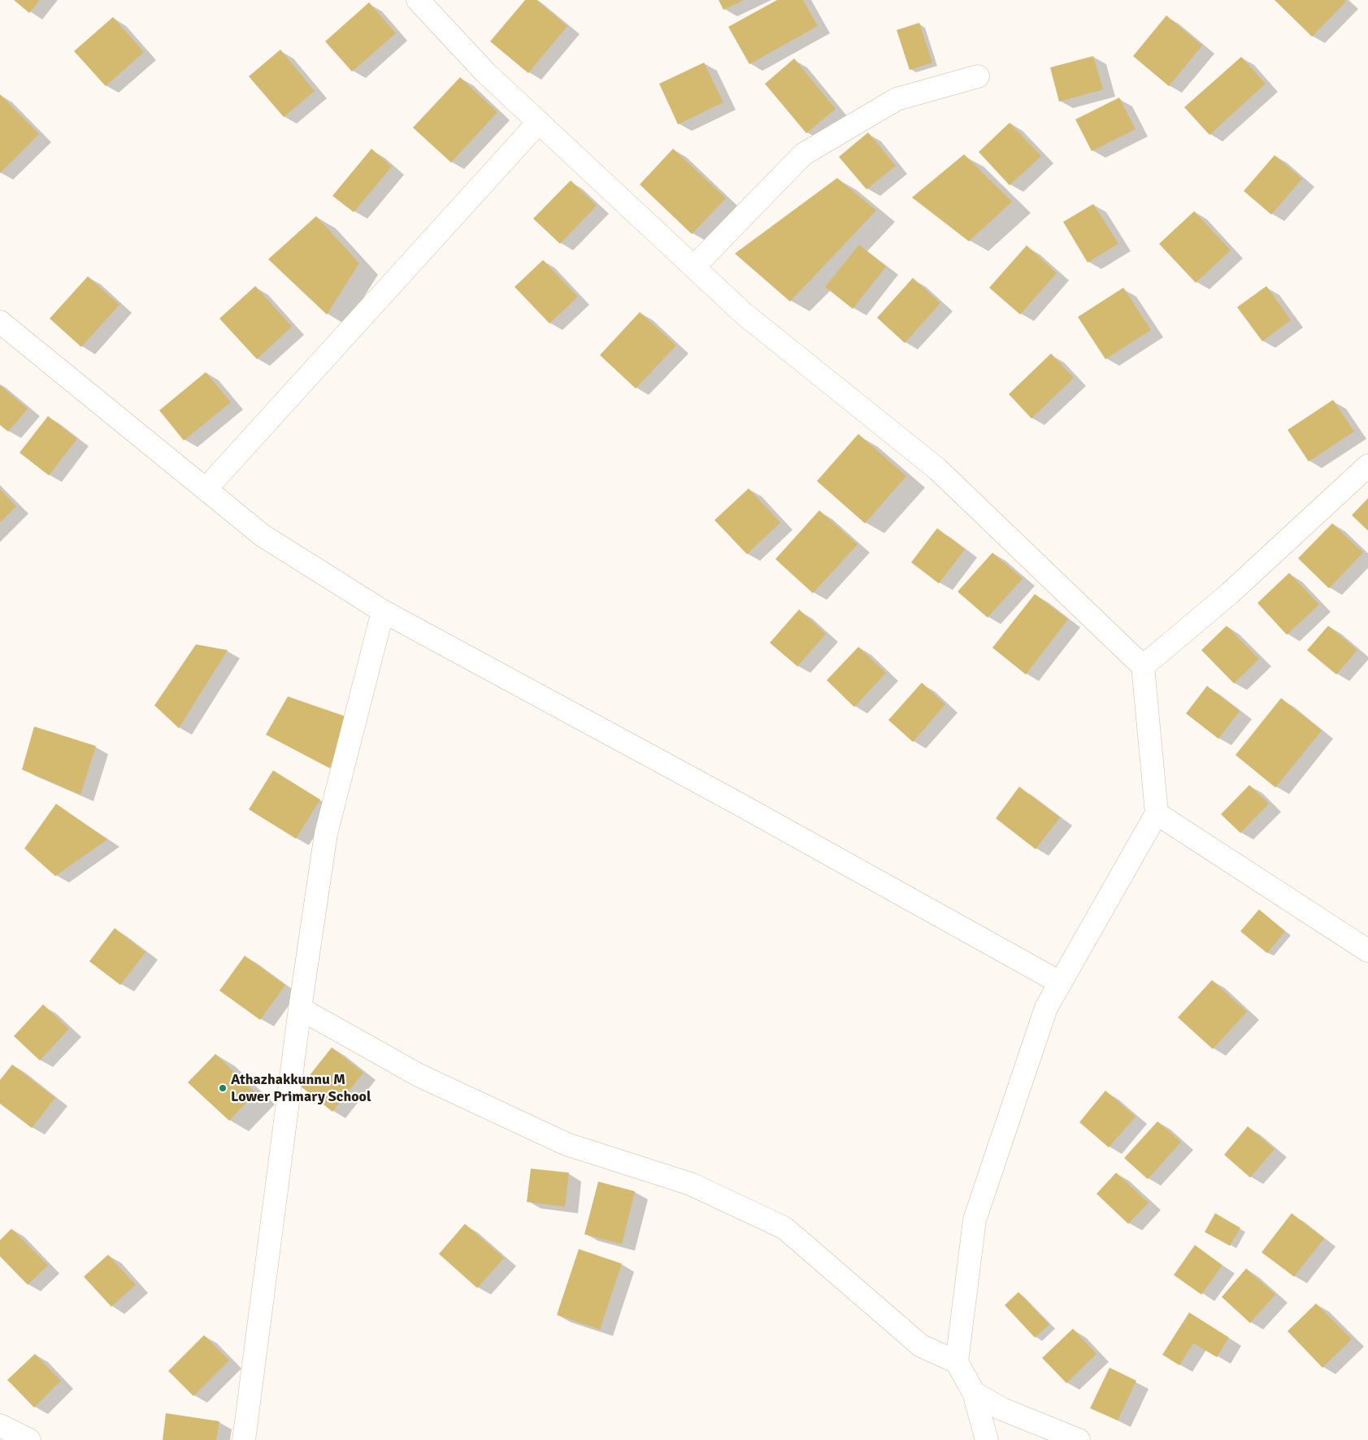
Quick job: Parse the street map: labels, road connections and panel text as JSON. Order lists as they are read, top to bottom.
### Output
{
  "places": ["Athazhakkunnu M Lower Primary School"]
}
